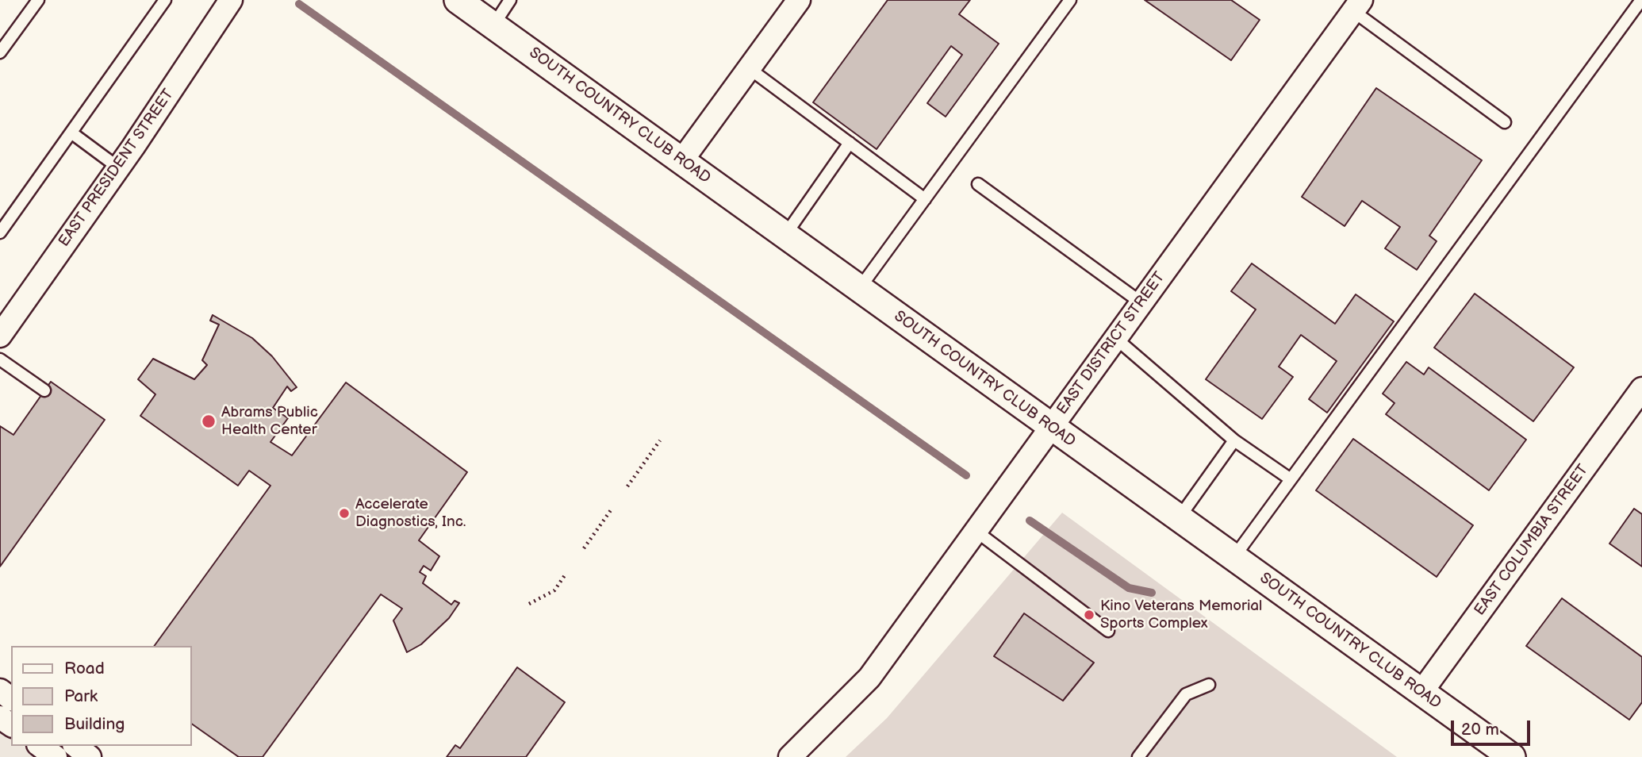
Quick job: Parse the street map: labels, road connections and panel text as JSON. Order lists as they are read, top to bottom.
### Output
{
  "streets": {
    "street": [
      "SOUTH COUNTRY CLUB ROAD",
      "EAST PRESIDENT STREET",
      "EAST DISTRICT STREET",
      "EAST COLUMBIA STREET"
    ]
  },
  "crossings": [
    ["SOUTH COUNTRY CLUB ROAD", "EAST DISTRICT STREET"],
    ["SOUTH COUNTRY CLUB ROAD", "EAST COLUMBIA STREET"]
  ],
  "places": ["Abrams Public Health Center", "Accelerate Diagnostics, Inc.", "Kino Veterans Memorial Sports Complex"],
  "legend": ["Road", "Park", "Building"],
  "scale_bar": "20 m"
}
